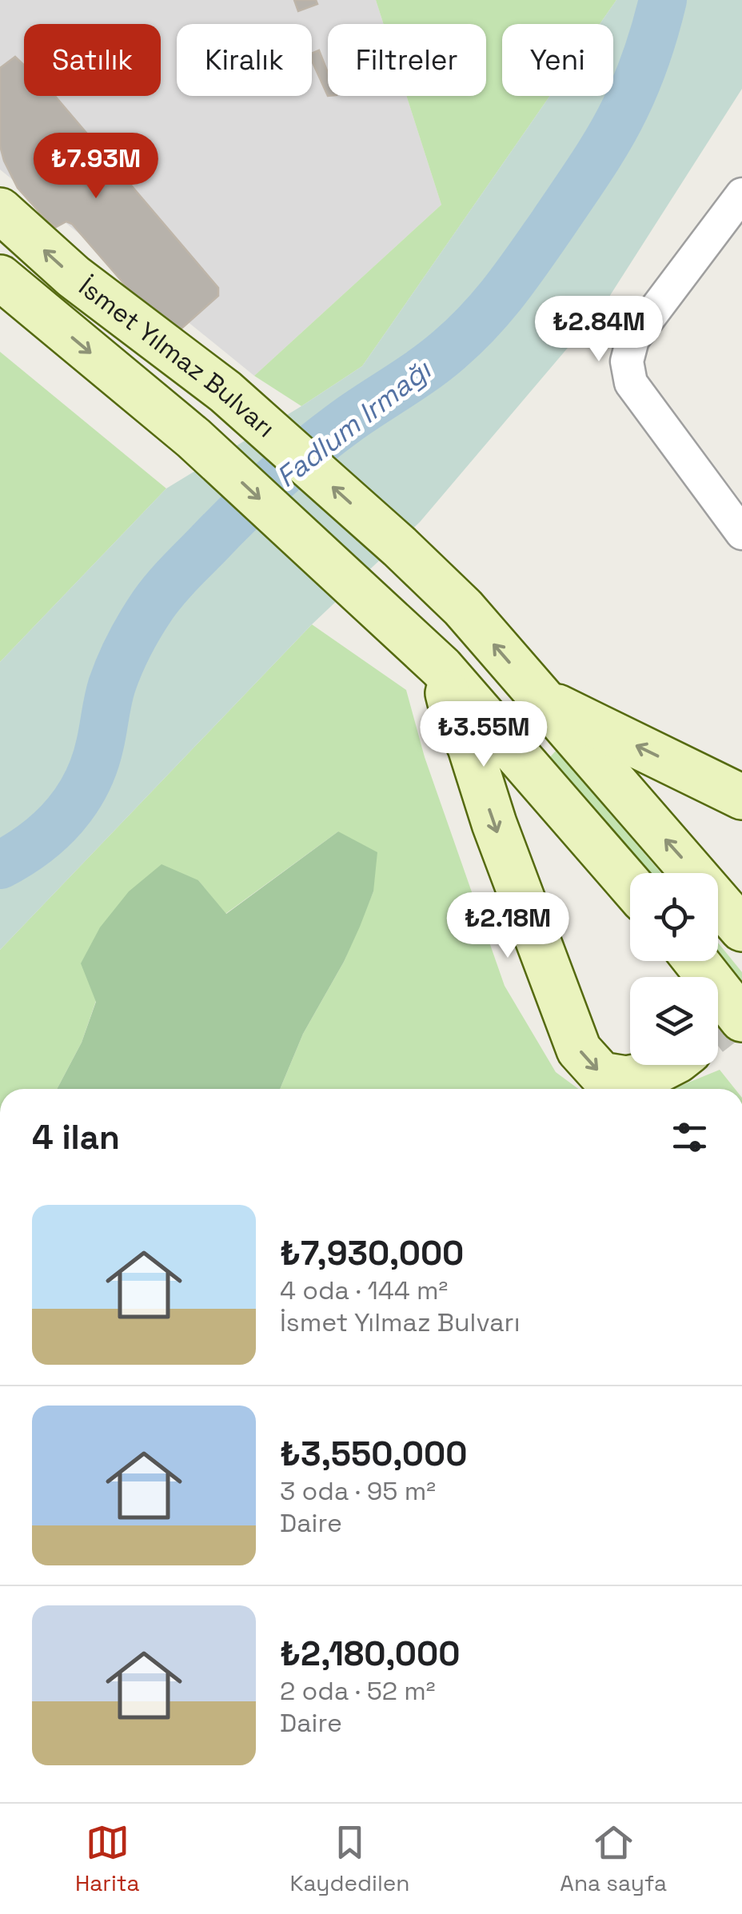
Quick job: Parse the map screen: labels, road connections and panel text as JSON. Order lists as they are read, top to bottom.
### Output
{
  "streets": {
    "street": ["İsmet Yılmaz Bulvarı"]
  },
  "water": ["Fadlum Irmağı"],
  "page": {
    "chip": [
      "Satılık",
      "Kiralık",
      "Filtreler",
      "Yeni"
    ],
    "price": [
      "₺7.93M",
      "₺2.84M",
      "₺3.55M",
      "₺2.18M"
    ],
    "heading": "4 ilan",
    "list": [
      {
        "name": "₺7,930,000",
        "note": "4 oda · 144 m² · İsmet Yılmaz Bulvarı"
      },
      {
        "name": "₺3,550,000",
        "note": "3 oda · 95 m² · Daire"
      },
      {
        "name": "₺2,180,000",
        "note": "2 oda · 52 m² · Daire"
      }
    ],
    "tabs": ["Harita", "Kaydedilen", "Ana sayfa"]
  }
}
